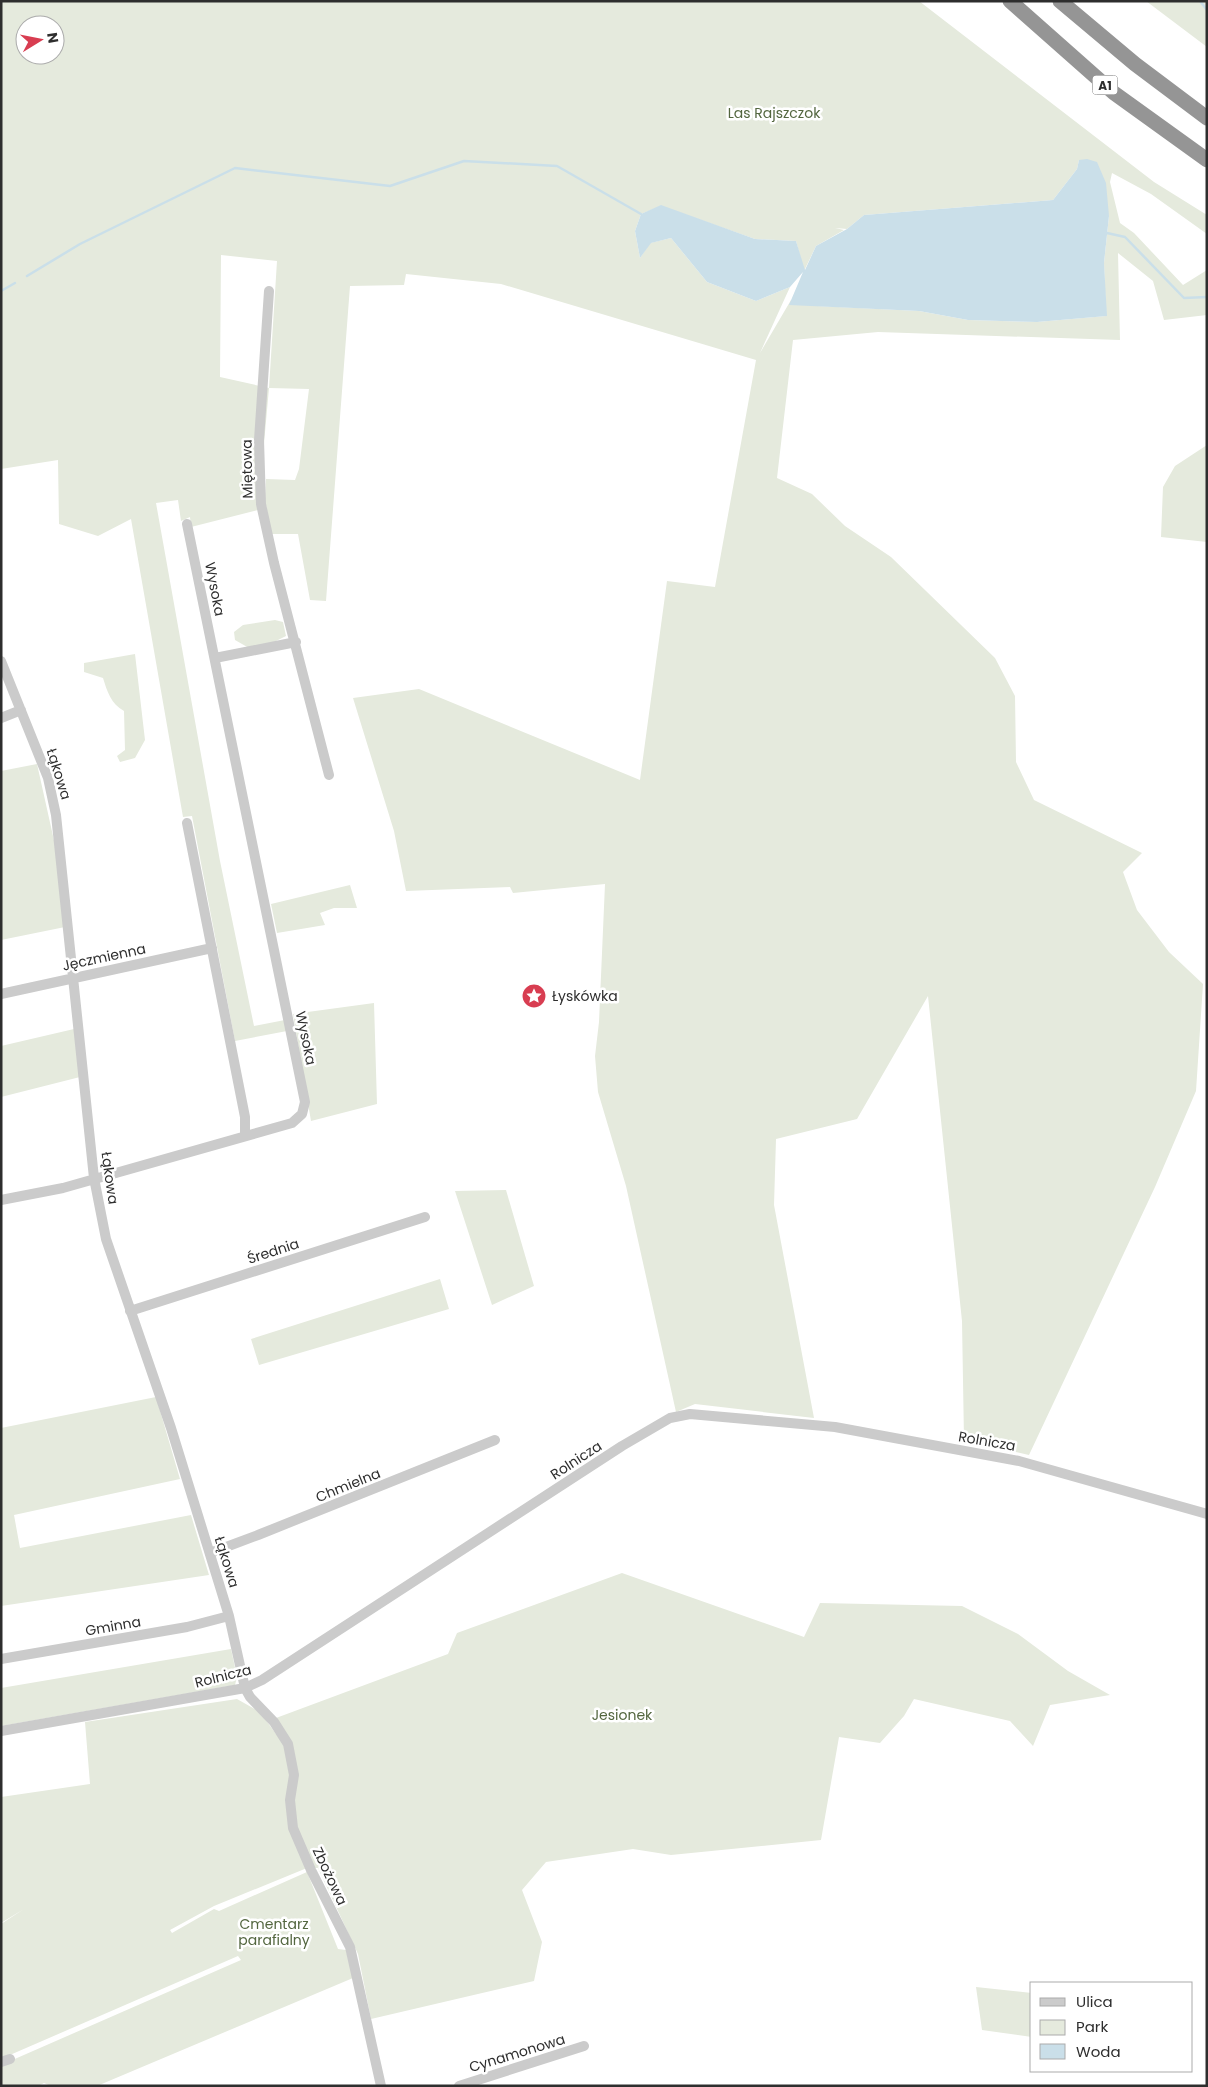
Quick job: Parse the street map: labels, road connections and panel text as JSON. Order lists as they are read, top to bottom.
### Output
{
  "streets": {
    "highway": ["A1"],
    "street": [
      "Miętowa",
      "Wysoka",
      "Łąkowa",
      "Jęczmienna",
      "Średnia",
      "Rolnicza",
      "Chmielna",
      "Gminna",
      "Zbożowa",
      "Cynamonowa"
    ]
  },
  "crossings": [
    ["Wysoka", "Łąkowa"],
    ["Łąkowa", "Jęczmienna"],
    ["Łąkowa", "Średnia"],
    ["Łąkowa", "Rolnicza"],
    ["Łąkowa", "Chmielna"],
    ["Łąkowa", "Gminna"],
    ["Łąkowa", "Zbożowa"],
    ["Rolnicza", "Zbożowa"]
  ],
  "parks": ["Las Rajszczok", "Jesionek", "Cmentarz parafialny"],
  "places": {
    "place": ["Łyskówka"]
  },
  "legend": ["Ulica", "Park", "Woda"],
  "north": "right"
}
